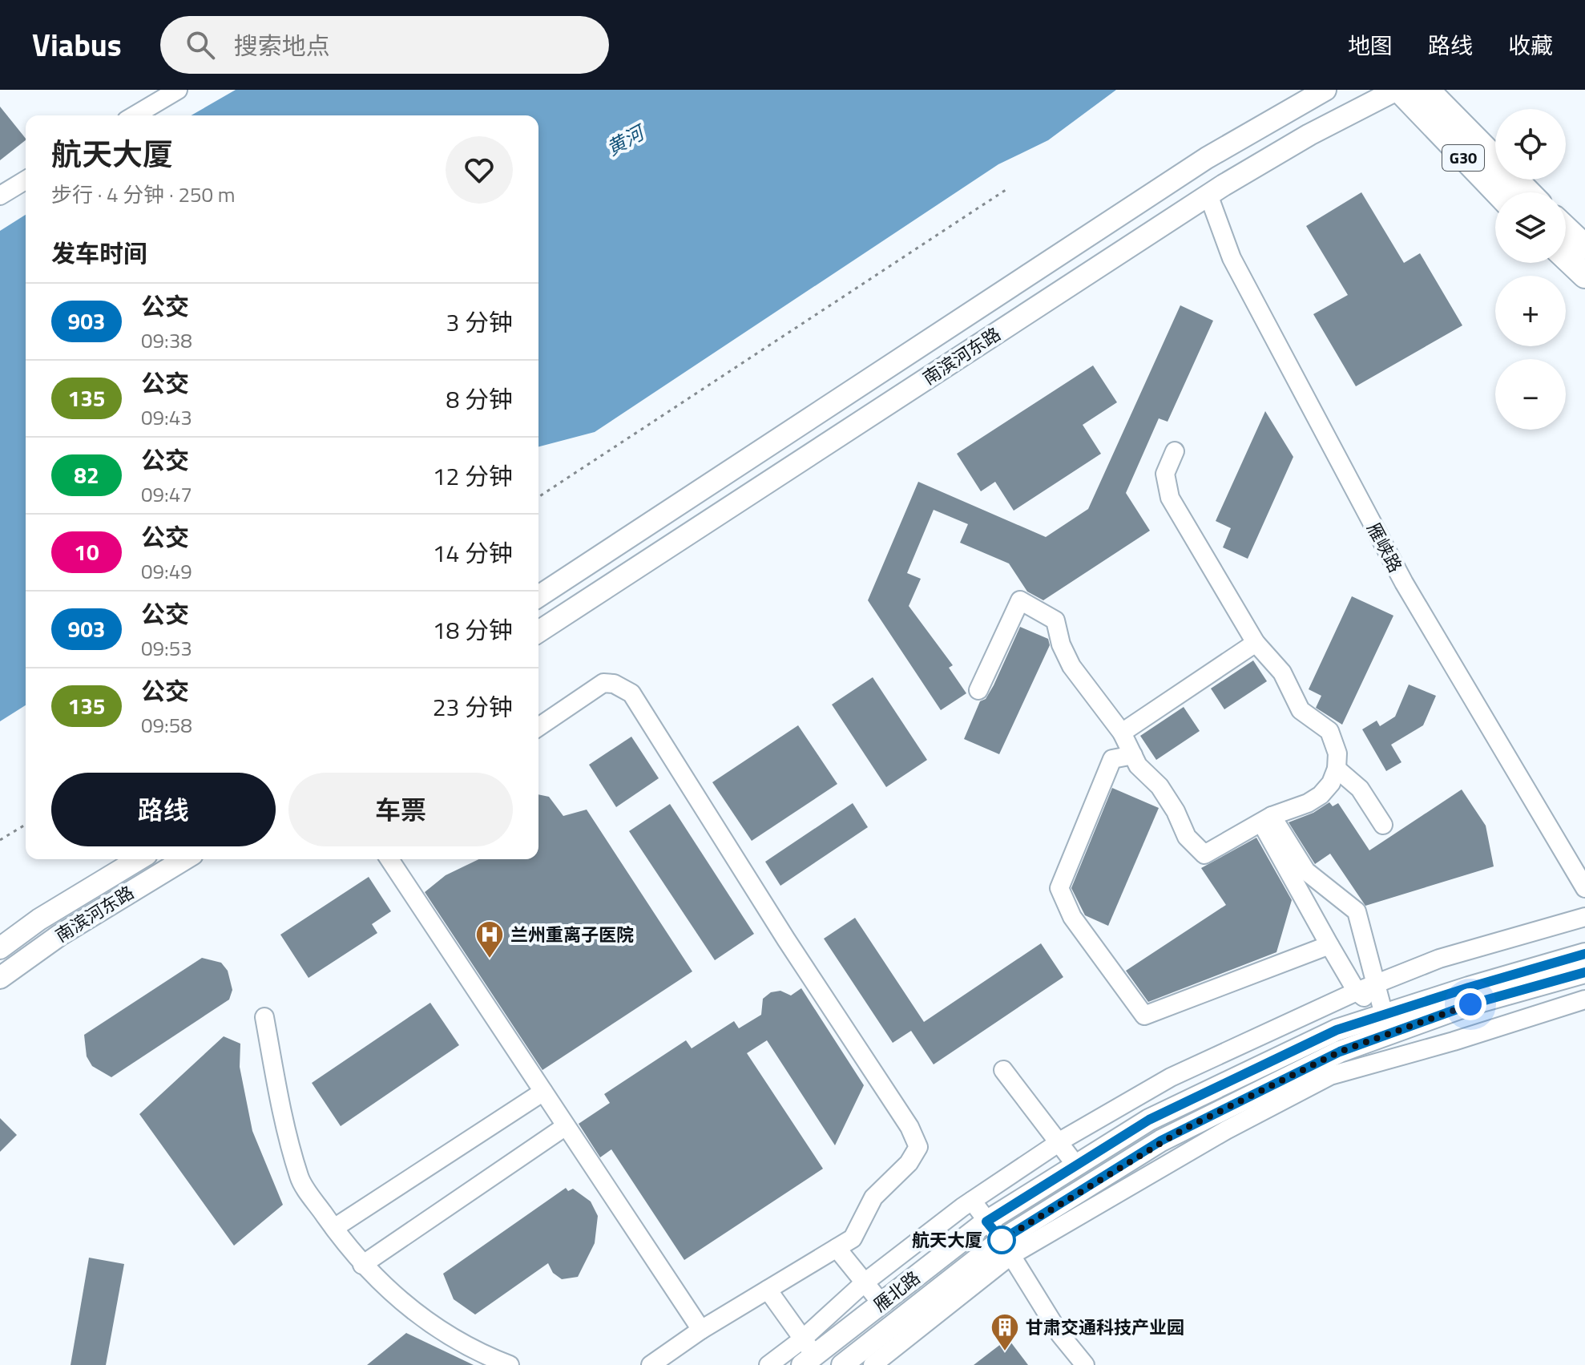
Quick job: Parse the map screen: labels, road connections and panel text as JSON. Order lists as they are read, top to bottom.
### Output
{
  "streets": {
    "highway": ["G30"],
    "main road": ["南滨河东路", "雁北路"],
    "street": ["雁峡路"]
  },
  "crossings": [
    ["G30", "南滨河东路"],
    ["南滨河东路", "雁峡路"]
  ],
  "water": ["黄河"],
  "places": {
    "hospital": ["兰州重离子医院"],
    "other": ["航天大厦"],
    "building": ["甘肃交通科技产业园"]
  },
  "lines": ["bus line 903"],
  "page": {
    "header": "Viabus",
    "search": "搜索地点",
    "nav": ["地图", "路线", "收藏"],
    "map_buttons": ["+", "−"],
    "heading": [
      ["航天大厦", "步行 · 4 分钟 · 250 m"],
      "发车时间"
    ],
    "list": [
      {
        "mark": "903",
        "name": "公交",
        "note": "09:38",
        "value": "3 分钟"
      },
      {
        "mark": "135",
        "name": "公交",
        "note": "09:43",
        "value": "8 分钟"
      },
      {
        "mark": "82",
        "name": "公交",
        "note": "09:47",
        "value": "12 分钟"
      },
      {
        "mark": "10",
        "name": "公交",
        "note": "09:49",
        "value": "14 分钟"
      },
      {
        "mark": "903",
        "name": "公交",
        "note": "09:53",
        "value": "18 分钟"
      },
      {
        "mark": "135",
        "name": "公交",
        "note": "09:58",
        "value": "23 分钟"
      }
    ],
    "buttons": ["路线", "车票"]
  }
}
